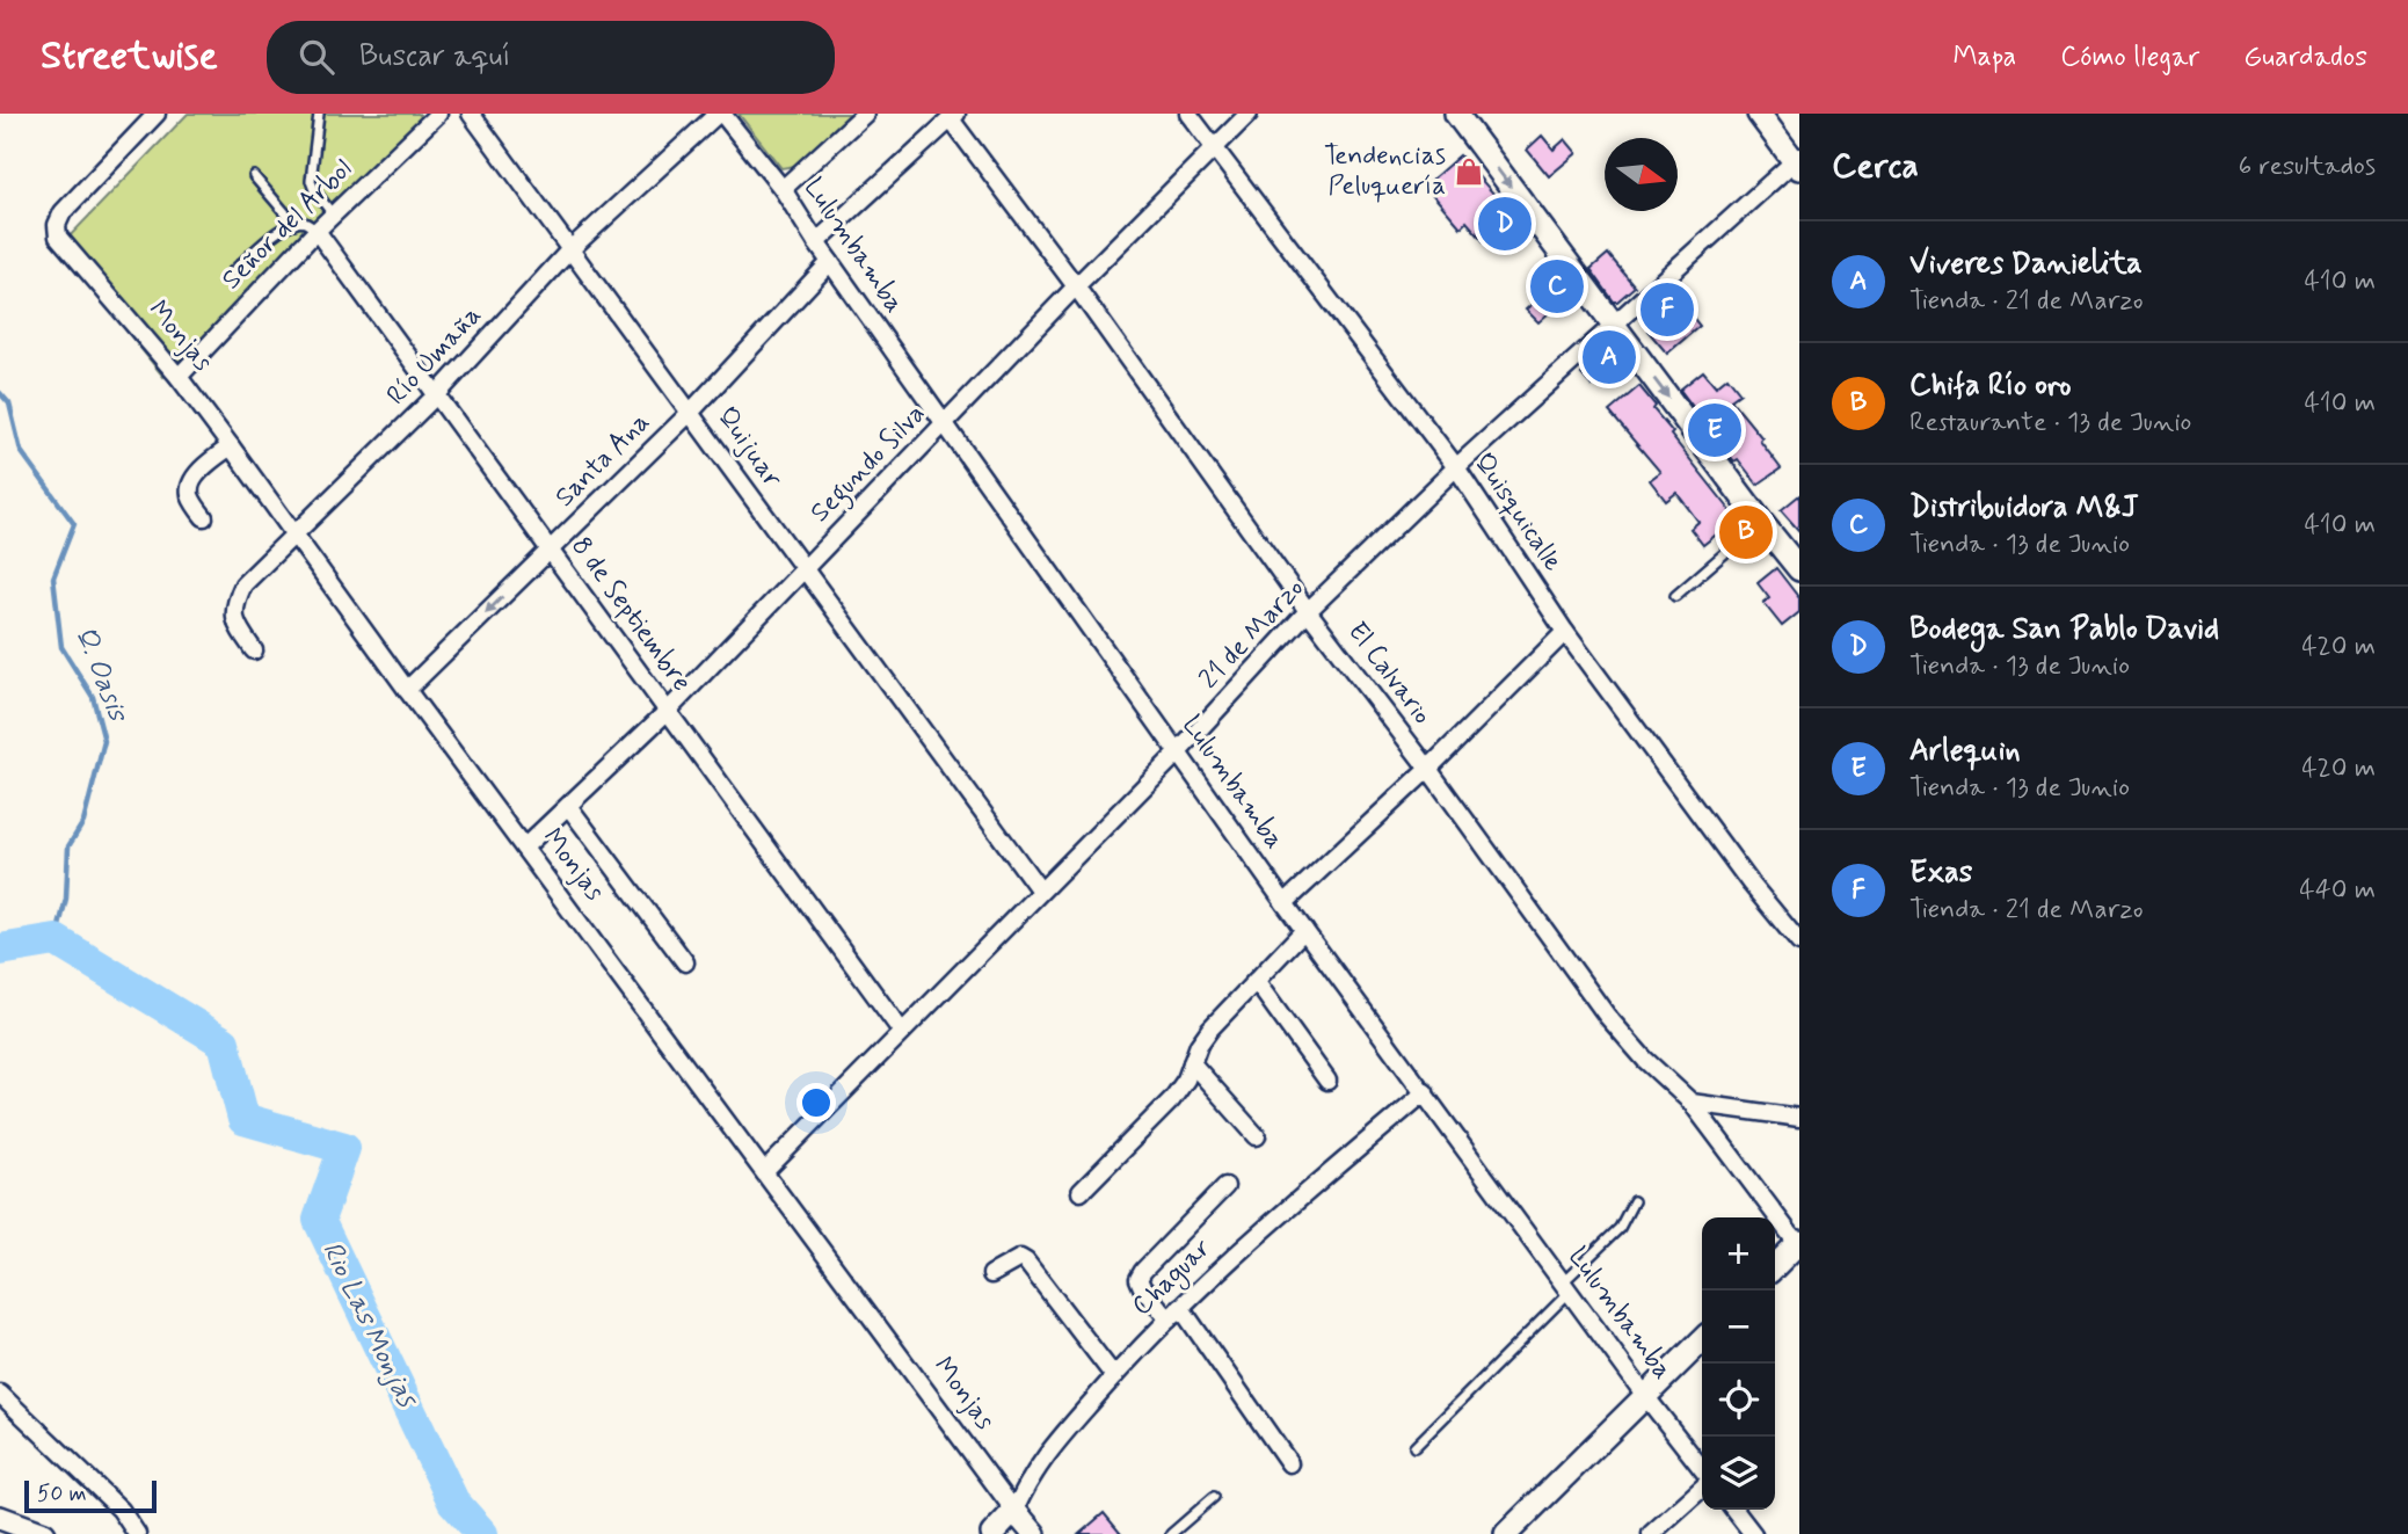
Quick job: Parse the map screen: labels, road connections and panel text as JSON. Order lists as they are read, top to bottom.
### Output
{
  "streets": {
    "main road": ["Monjas", "Chaguar"],
    "street": [
      "Señor del Arbol",
      "Lulumbamba",
      "Río Umaña",
      "Quijuar",
      "Santa Ana",
      "Segundo Silva",
      "Quisquicalle",
      "8 de Septiembre",
      "21 de Marzo",
      "El Calvario"
    ]
  },
  "crossings": [
    ["Señor del Arbol", "Monjas"],
    ["Señor del Arbol", "8 de Septiembre"],
    ["Lulumbamba", "Río Umaña"],
    ["Lulumbamba", "Santa Ana"],
    ["Lulumbamba", "Segundo Silva"],
    ["Lulumbamba", "21 de Marzo"],
    ["Lulumbamba", "Chaguar"],
    ["Monjas", "Río Umaña"],
    ["Monjas", "Santa Ana"],
    ["Monjas", "Segundo Silva"],
    ["Monjas", "21 de Marzo"],
    ["Monjas", "Chaguar"],
    ["Río Umaña", "Quijuar"],
    ["Río Umaña", "8 de Septiembre"],
    ["Quijuar", "Santa Ana"],
    ["Quijuar", "Segundo Silva"],
    ["Quijuar", "21 de Marzo"],
    ["Santa Ana", "8 de Septiembre"],
    ["Segundo Silva", "Quisquicalle"],
    ["Segundo Silva", "8 de Septiembre"],
    ["Segundo Silva", "El Calvario"],
    ["Quisquicalle", "21 de Marzo"],
    ["8 de Septiembre", "21 de Marzo"],
    ["21 de Marzo", "El Calvario"]
  ],
  "water": ["Q. Oasis", "Rio Las Monjas"],
  "places": {
    "shop": ["Tendencias Peluquería"]
  },
  "scale_bar": "50 m",
  "north": "right",
  "page": {
    "header": "Streetwise",
    "search": "Buscar aquí",
    "nav": ["Mapa", "Cómo llegar", "Guardados"],
    "heading": ["Cerca", "6 resultados"],
    "pins": [
      "D",
      "C",
      "F",
      "A",
      "E",
      "B"
    ],
    "list": [
      {
        "mark": "A",
        "name": "Viveres Danielita",
        "note": "Tienda · 21 de Marzo",
        "value": "410 m"
      },
      {
        "mark": "B",
        "name": "Chifa Río oro",
        "note": "Restaurante · 13 de Junio",
        "value": "410 m"
      },
      {
        "mark": "C",
        "name": "Distribuidora M&J",
        "note": "Tienda · 13 de Junio",
        "value": "410 m"
      },
      {
        "mark": "D",
        "name": "Bodega San Pablo David",
        "note": "Tienda · 13 de Junio",
        "value": "420 m"
      },
      {
        "mark": "E",
        "name": "Arlequin",
        "note": "Tienda · 13 de Junio",
        "value": "420 m"
      },
      {
        "mark": "F",
        "name": "Exas",
        "note": "Tienda · 21 de Marzo",
        "value": "440 m"
      }
    ],
    "map_buttons": ["+", "−"],
    "scale": "50 m"
  }
}
